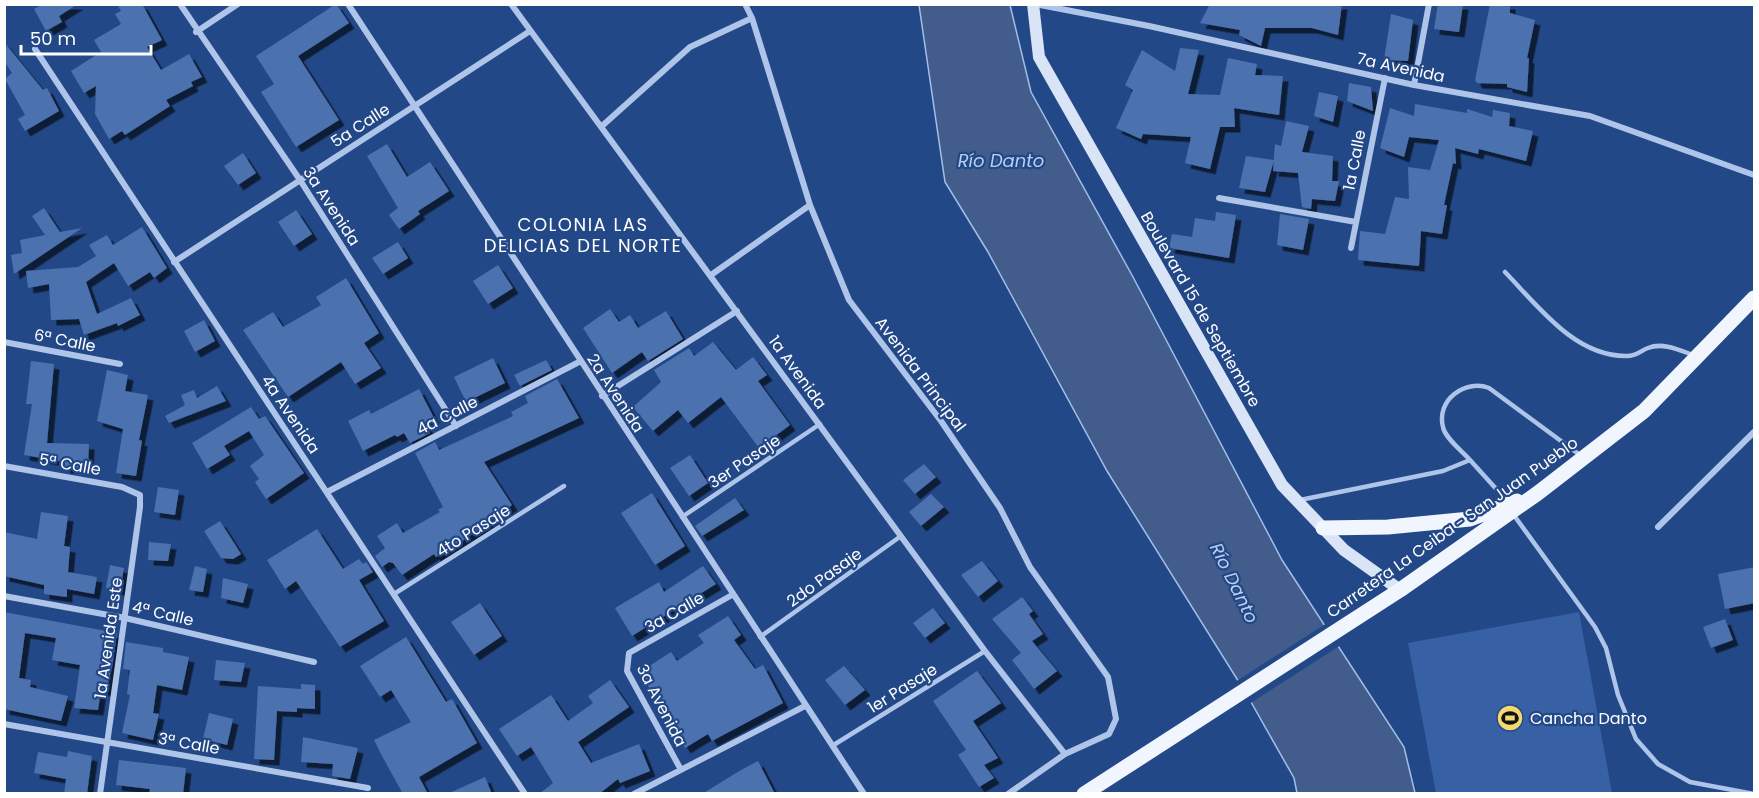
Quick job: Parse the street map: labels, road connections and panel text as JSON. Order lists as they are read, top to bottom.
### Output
{
  "streets": {
    "main road": ["Carretera La Ceiba - San Juan Pueblo"],
    "street": [
      "7a Avenida",
      "5a Calle",
      "1a Calle",
      "3a Avenida",
      "Boulevard 15 de Septiembre",
      "6ª Calle",
      "1a Avenida",
      "Avenida Principal",
      "2a Avenida",
      "4a Avenida",
      "4a Calle",
      "5ª Calle",
      "3a Calle",
      "4ª Calle",
      "1a Avenida Este",
      "3ª Calle"
    ],
    "lane": [
      "3er Pasaje",
      "4to Pasaje",
      "2do Pasaje",
      "1er Pasaje"
    ]
  },
  "crossings": [
    ["7a Avenida", "1a Calle"],
    ["7a Avenida", "Boulevard 15 de Septiembre"],
    ["5a Calle", "3a Avenida"],
    ["5a Calle", "1a Avenida"],
    ["5a Calle", "2a Avenida"],
    ["5a Calle", "4a Avenida"],
    ["3a Avenida", "4a Calle"],
    ["3a Avenida", "3a Calle"],
    ["Boulevard 15 de Septiembre", "Carretera La Ceiba - San Juan Pueblo"],
    ["1a Avenida", "Avenida Principal"],
    ["1a Avenida", "3er Pasaje"],
    ["1a Avenida", "2do Pasaje"],
    ["1a Avenida", "1er Pasaje"],
    ["2a Avenida", "4a Calle"],
    ["2a Avenida", "3er Pasaje"],
    ["2a Avenida", "2do Pasaje"],
    ["2a Avenida", "3a Calle"],
    ["2a Avenida", "1er Pasaje"],
    ["4a Avenida", "4a Calle"],
    ["4a Avenida", "4to Pasaje"],
    ["5ª Calle", "1a Avenida Este"],
    ["4ª Calle", "1a Avenida Este"],
    ["1a Avenida Este", "3ª Calle"]
  ],
  "districts": ["COLONIA LAS DELICIAS DEL NORTE"],
  "water": ["Río Danto"],
  "places": {
    "sports": ["Cancha Danto"]
  },
  "scale_bar": "50 m"
}
